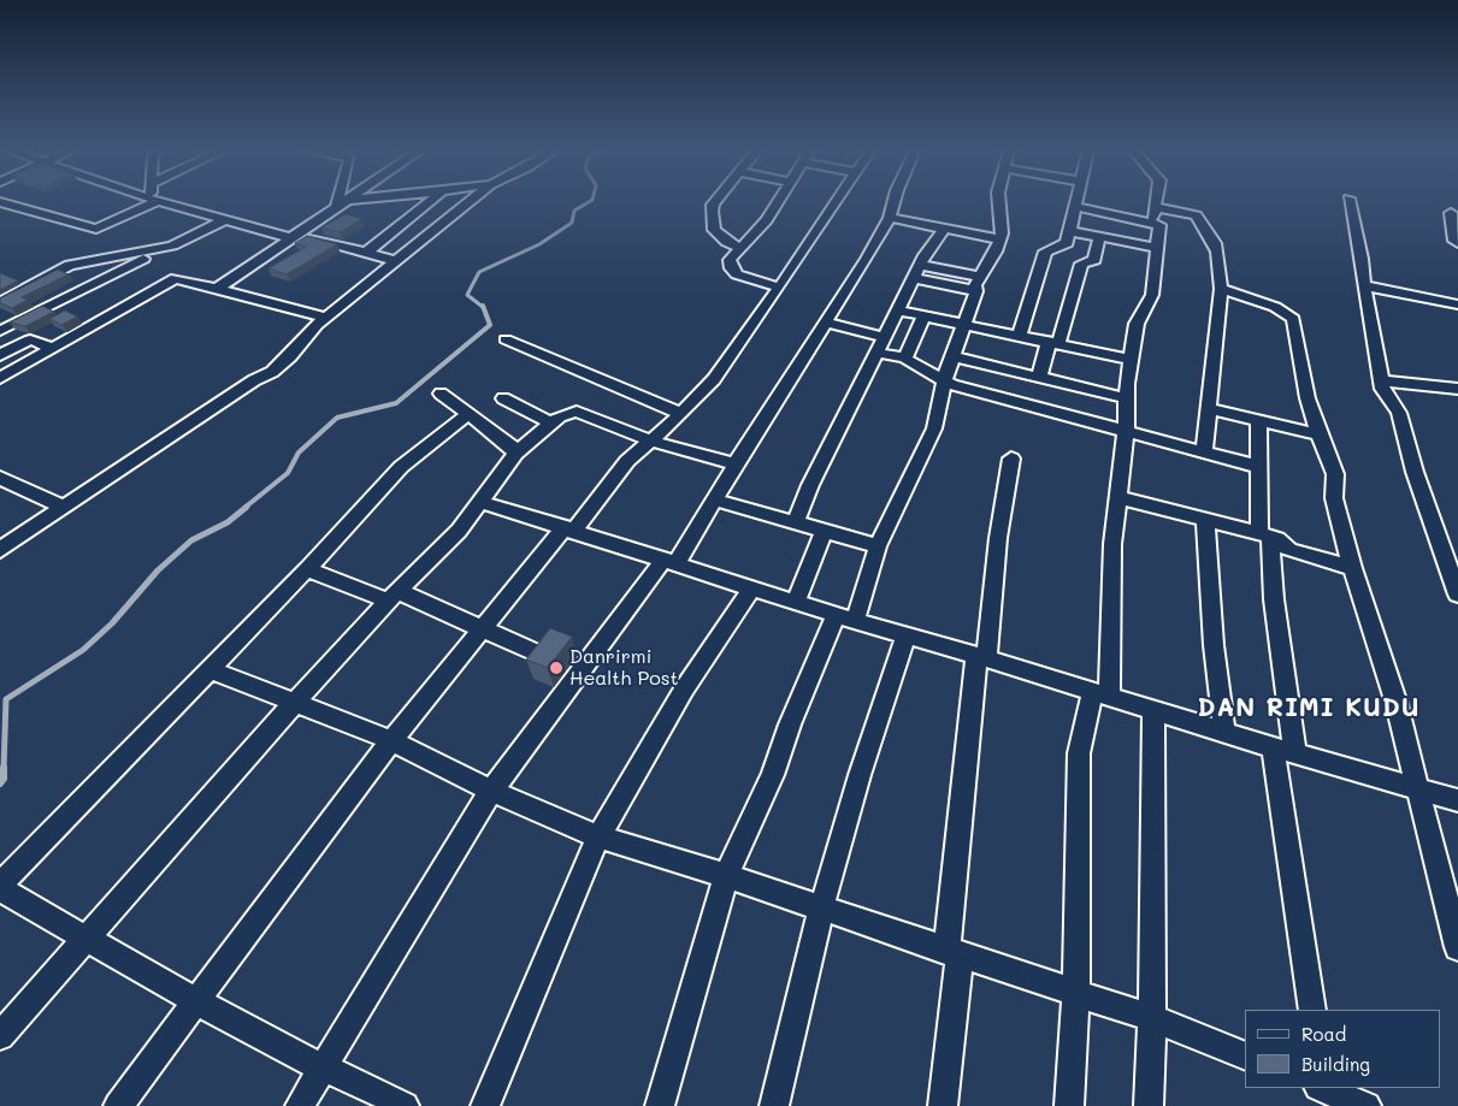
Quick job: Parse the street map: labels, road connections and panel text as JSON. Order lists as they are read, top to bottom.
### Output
{
  "districts": ["DAN RIMI KUDU"],
  "places": ["Danrirmi Health Post"],
  "legend": ["Road", "Building"]
}
